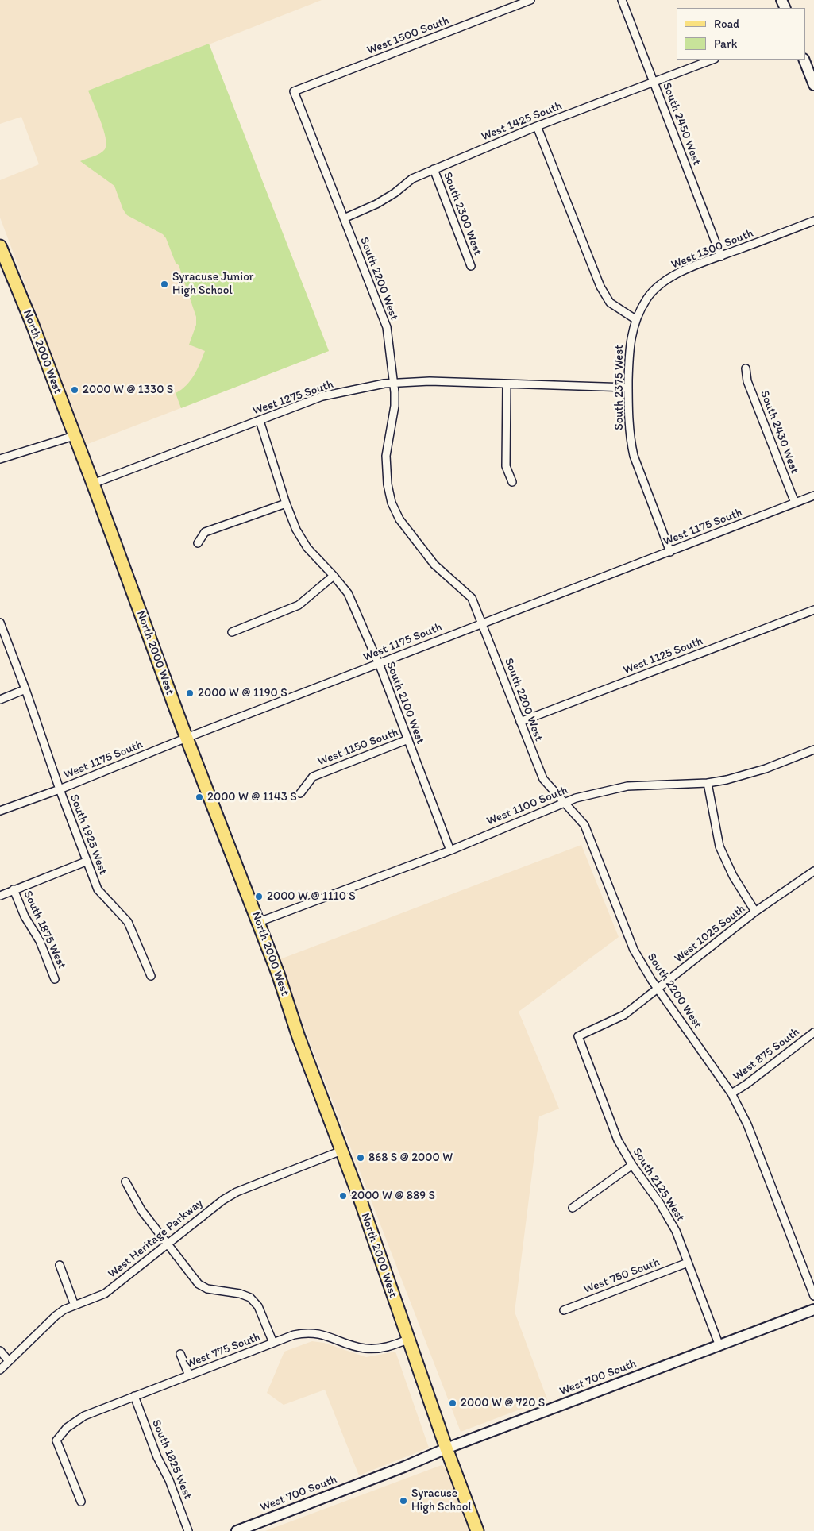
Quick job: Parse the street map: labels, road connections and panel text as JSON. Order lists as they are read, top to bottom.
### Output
{
  "streets": {
    "main road": ["North 2000 West"],
    "street": [
      "West 1500 South",
      "West 1425 South",
      "South 2450 West",
      "South 2300 West",
      "West 1300 South",
      "South 2200 West",
      "South 2375 West",
      "West 1275 South",
      "South 2430 West",
      "West 1175 South",
      "West 1125 South",
      "South 2100 West",
      "West 1150 South",
      "West 1100 South",
      "South 1925 West",
      "South 1875 West",
      "West 1025 South",
      "West 875 South",
      "South 2125 West",
      "West Heritage Parkway",
      "West 750 South",
      "West 775 South",
      "West 700 South",
      "South 1825 West"
    ]
  },
  "crossings": [
    ["West 1500 South", "South 2200 West"],
    ["West 1425 South", "South 2450 West"],
    ["West 1425 South", "South 2300 West"],
    ["West 1425 South", "South 2200 West"],
    ["South 2450 West", "West 1300 South"],
    ["West 1300 South", "South 2375 West"],
    ["South 2200 West", "West 1275 South"],
    ["South 2200 West", "West 1175 South"],
    ["South 2200 West", "West 1125 South"],
    ["South 2200 West", "West 1100 South"],
    ["South 2200 West", "West 1025 South"],
    ["South 2200 West", "West 875 South"],
    ["North 2000 West", "West 1275 South"],
    ["North 2000 West", "West 1175 South"],
    ["North 2000 West", "West 1100 South"],
    ["North 2000 West", "West Heritage Parkway"],
    ["North 2000 West", "West 775 South"],
    ["North 2000 West", "West 700 South"],
    ["South 2375 West", "West 1275 South"],
    ["South 2375 West", "West 1175 South"],
    ["West 1275 South", "South 2100 West"],
    ["South 2430 West", "West 1175 South"],
    ["West 1175 South", "South 2100 West"],
    ["West 1175 South", "South 1925 West"],
    ["South 2100 West", "West 1150 South"],
    ["South 2100 West", "West 1100 South"],
    ["West 1025 South", "South 2125 West"],
    ["South 2125 West", "West 750 South"],
    ["South 2125 West", "West 700 South"],
    ["West 775 South", "South 1825 West"]
  ],
  "places": [
    "Syracuse Junior High School",
    "2000 W @ 1330 S",
    "2000 W @ 1190 S",
    "2000 W @ 1143 S",
    "2000 W @ 1110 S",
    "868 S @ 2000 W",
    "2000 W @ 889 S",
    "2000 W @ 720 S",
    "Syracuse High School"
  ],
  "legend": ["Road", "Park"]
}
